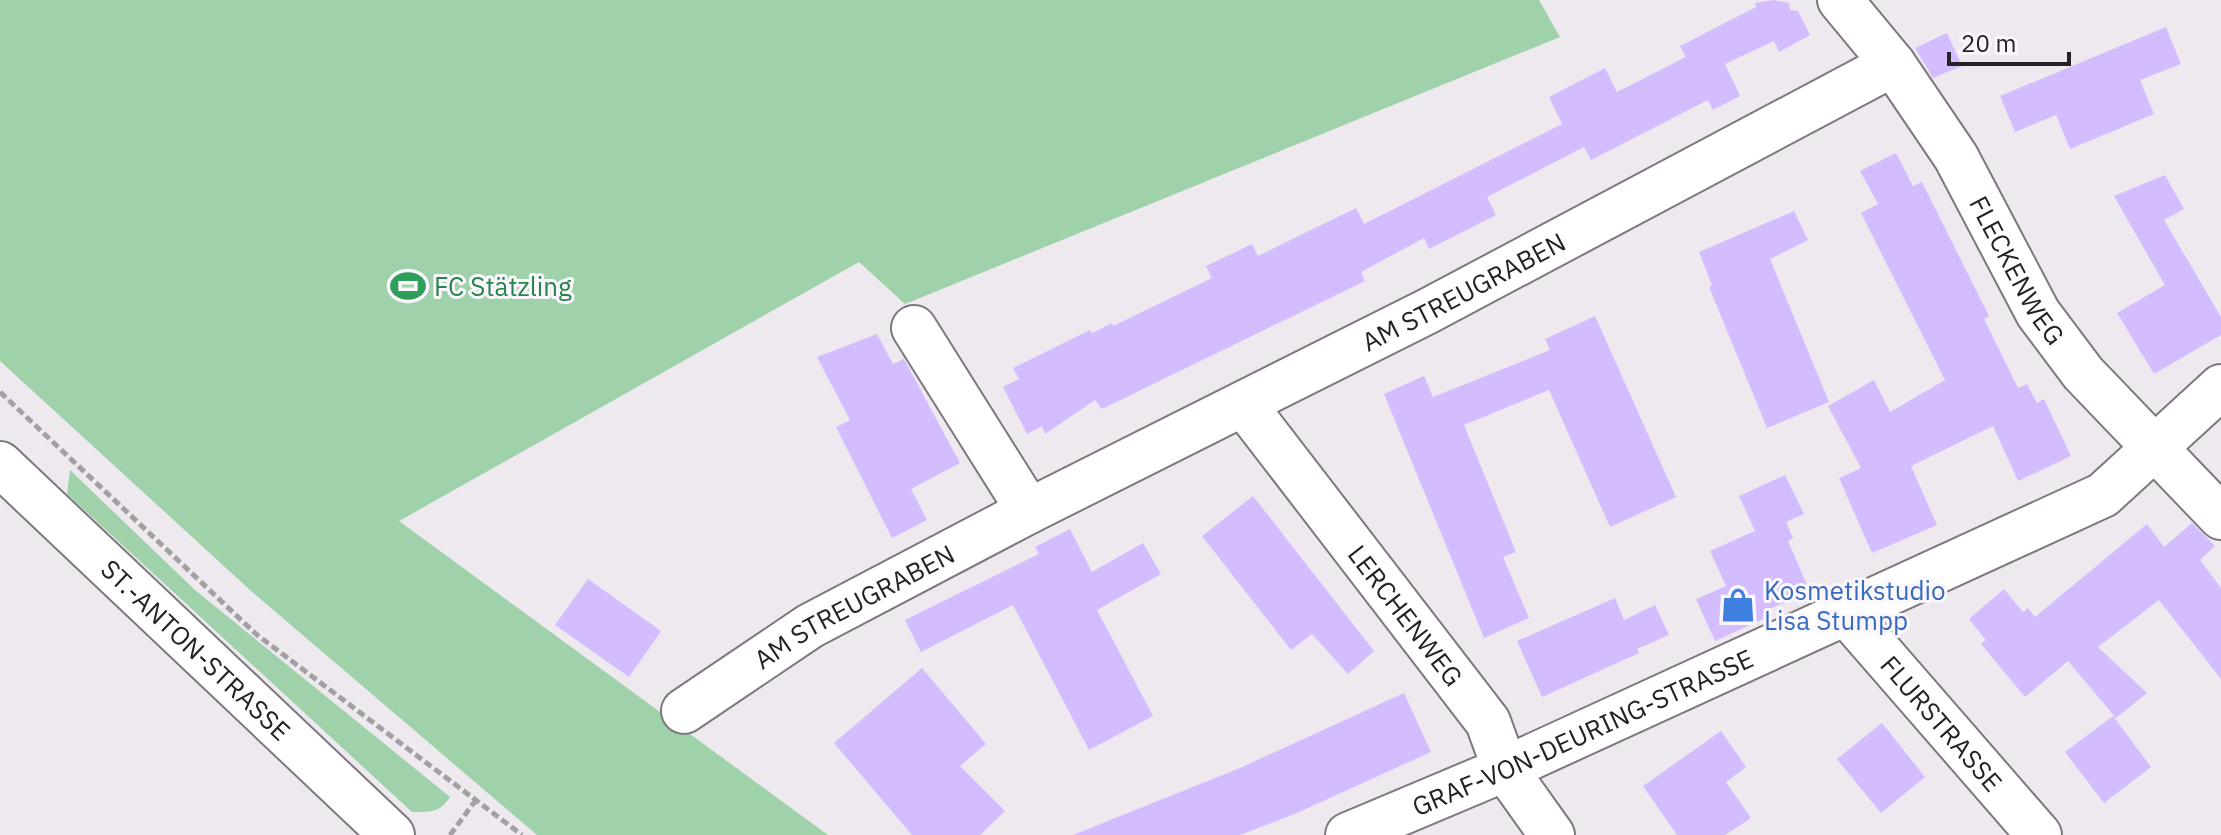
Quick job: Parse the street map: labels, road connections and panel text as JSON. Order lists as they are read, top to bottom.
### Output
{
  "streets": {
    "street": [
      "FLECKENWEG",
      "AM STREUGRABEN",
      "LERCHENWEG",
      "ST.-ANTON-STRASSE",
      "FLURSTRASSE",
      "GRAF-VON-DEURING-STRASSE"
    ]
  },
  "crossings": [
    ["FLECKENWEG", "AM STREUGRABEN"],
    ["FLECKENWEG", "GRAF-VON-DEURING-STRASSE"],
    ["AM STREUGRABEN", "LERCHENWEG"],
    ["LERCHENWEG", "GRAF-VON-DEURING-STRASSE"],
    ["FLURSTRASSE", "GRAF-VON-DEURING-STRASSE"]
  ],
  "places": {
    "sports": ["FC Stätzling"],
    "shop": ["Kosmetikstudio Lisa Stumpp"]
  },
  "scale_bar": "20 m"
}
